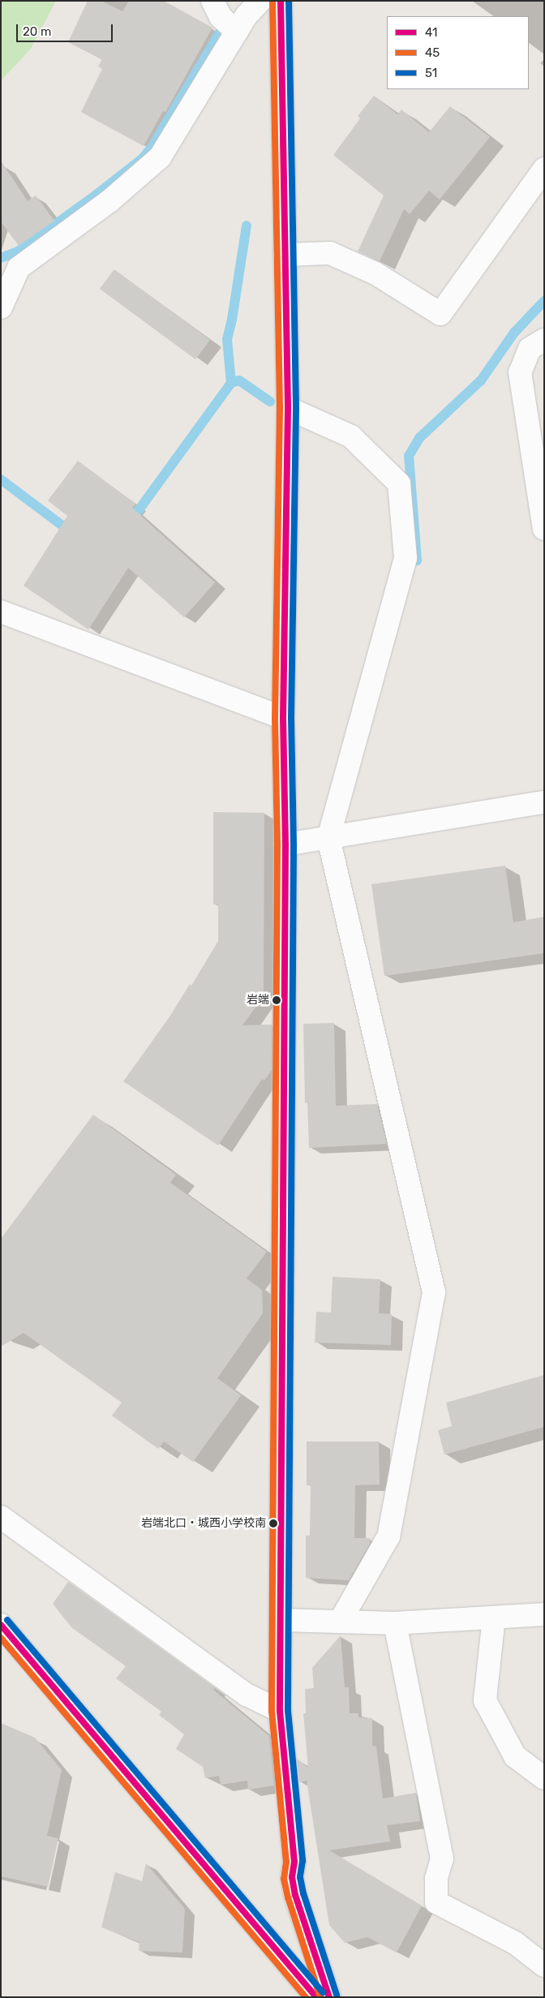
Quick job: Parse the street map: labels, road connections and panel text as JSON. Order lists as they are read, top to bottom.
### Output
{
  "places": ["岩端", "岩端北口・城西小学校南"],
  "lines": ["transit line 41", "transit line 45", "transit line 51"],
  "legend": ["41", "45", "51"],
  "scale_bar": "20 m"
}
